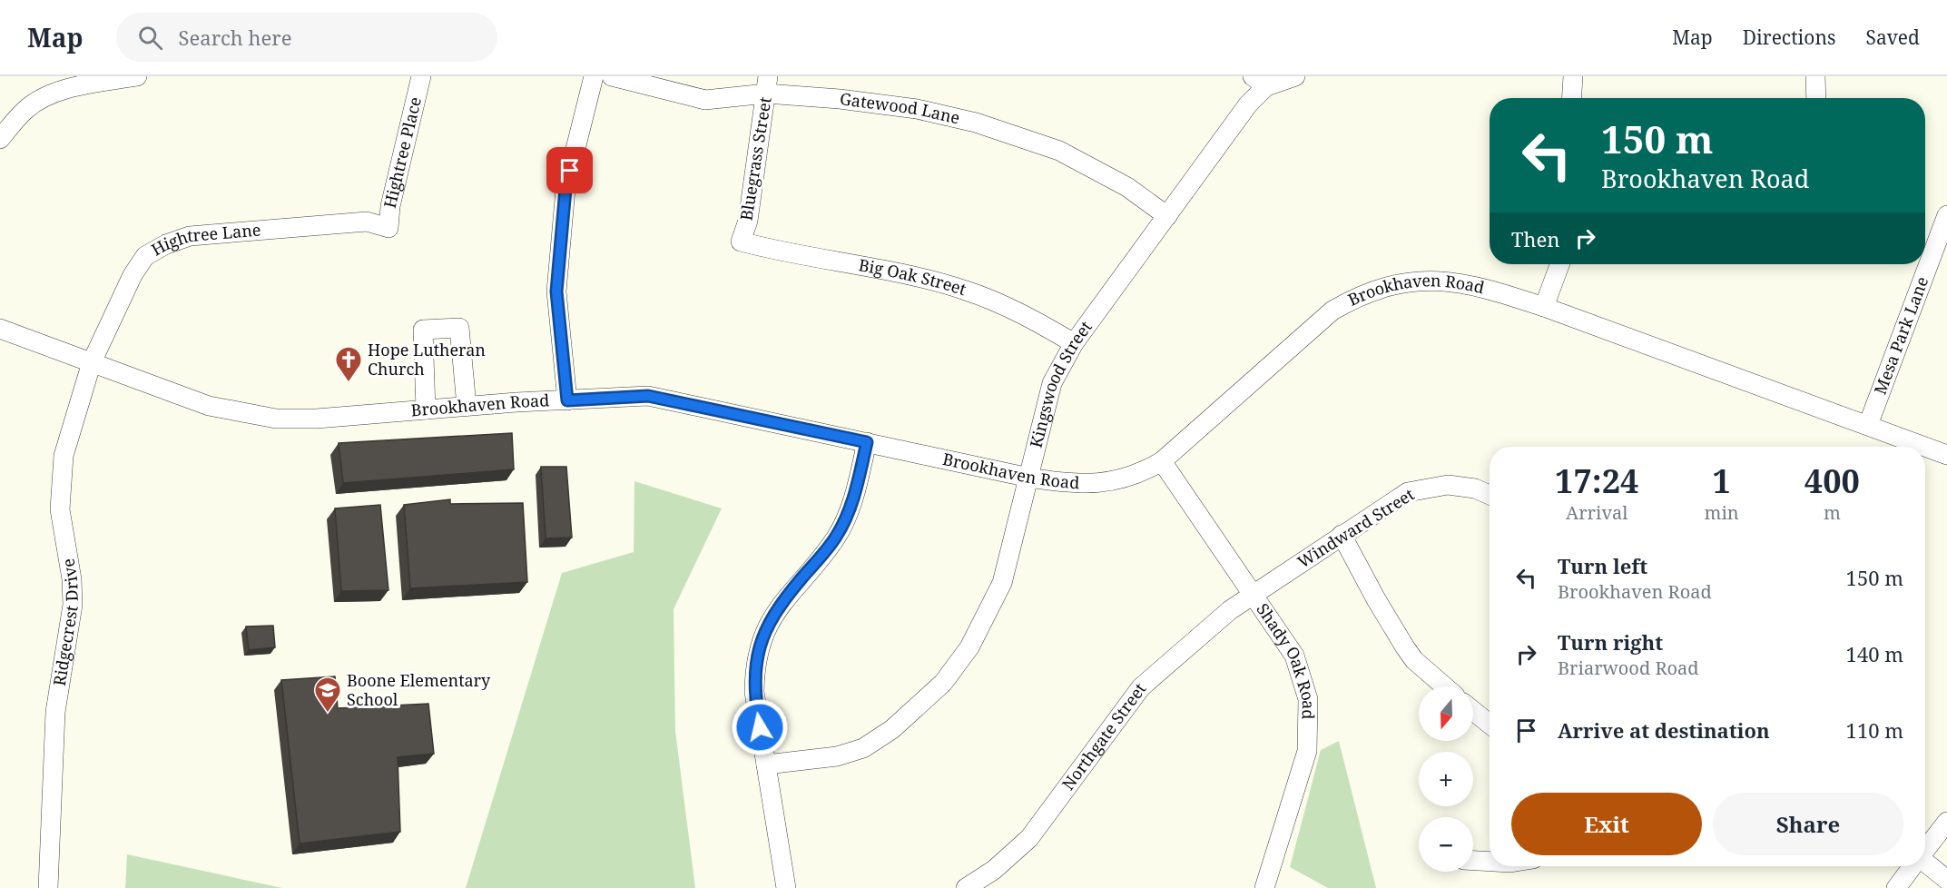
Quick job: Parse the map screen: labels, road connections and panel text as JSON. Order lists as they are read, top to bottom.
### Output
{
  "streets": {
    "street": [
      "Gatewood Lane",
      "Hightree Place",
      "Bluegrass Street",
      "Hightree Lane",
      "Big Oak Street",
      "Brookhaven Road",
      "Mesa Park Lane",
      "Kingswood Street",
      "Windward Street",
      "Ridgecrest Drive",
      "Shady Oak Road",
      "Northgate Street"
    ]
  },
  "crossings": [
    ["Gatewood Lane", "Bluegrass Street"],
    ["Gatewood Lane", "Kingswood Street"],
    ["Hightree Place", "Hightree Lane"],
    ["Bluegrass Street", "Big Oak Street"],
    ["Hightree Lane", "Brookhaven Road"],
    ["Hightree Lane", "Ridgecrest Drive"],
    ["Big Oak Street", "Kingswood Street"],
    ["Brookhaven Road", "Mesa Park Lane"],
    ["Brookhaven Road", "Kingswood Street"],
    ["Brookhaven Road", "Ridgecrest Drive"],
    ["Brookhaven Road", "Shady Oak Road"],
    ["Windward Street", "Shady Oak Road"],
    ["Windward Street", "Northgate Street"],
    ["Shady Oak Road", "Northgate Street"]
  ],
  "places": {
    "church": ["Hope Lutheran Church"],
    "school or university": ["Boone Elementary School"]
  },
  "north": "bottom",
  "page": {
    "header": "Map",
    "search": "Search here",
    "nav": ["Map", "Directions", "Saved"],
    "turn": ["150 m", "Brookhaven Road"],
    "then": "Then",
    "eta": [
      "17:24",
      "Arrival",
      "1",
      "min",
      "400",
      "m"
    ],
    "list": [
      {
        "name": "Turn left",
        "note": "Brookhaven Road",
        "value": "150 m"
      },
      {
        "name": "Turn right",
        "note": "Briarwood Road",
        "value": "140 m"
      },
      {
        "name": "Arrive at destination",
        "value": "110 m"
      }
    ],
    "map_buttons": ["+", "−"],
    "buttons": ["Exit", "Share"]
  }
}
